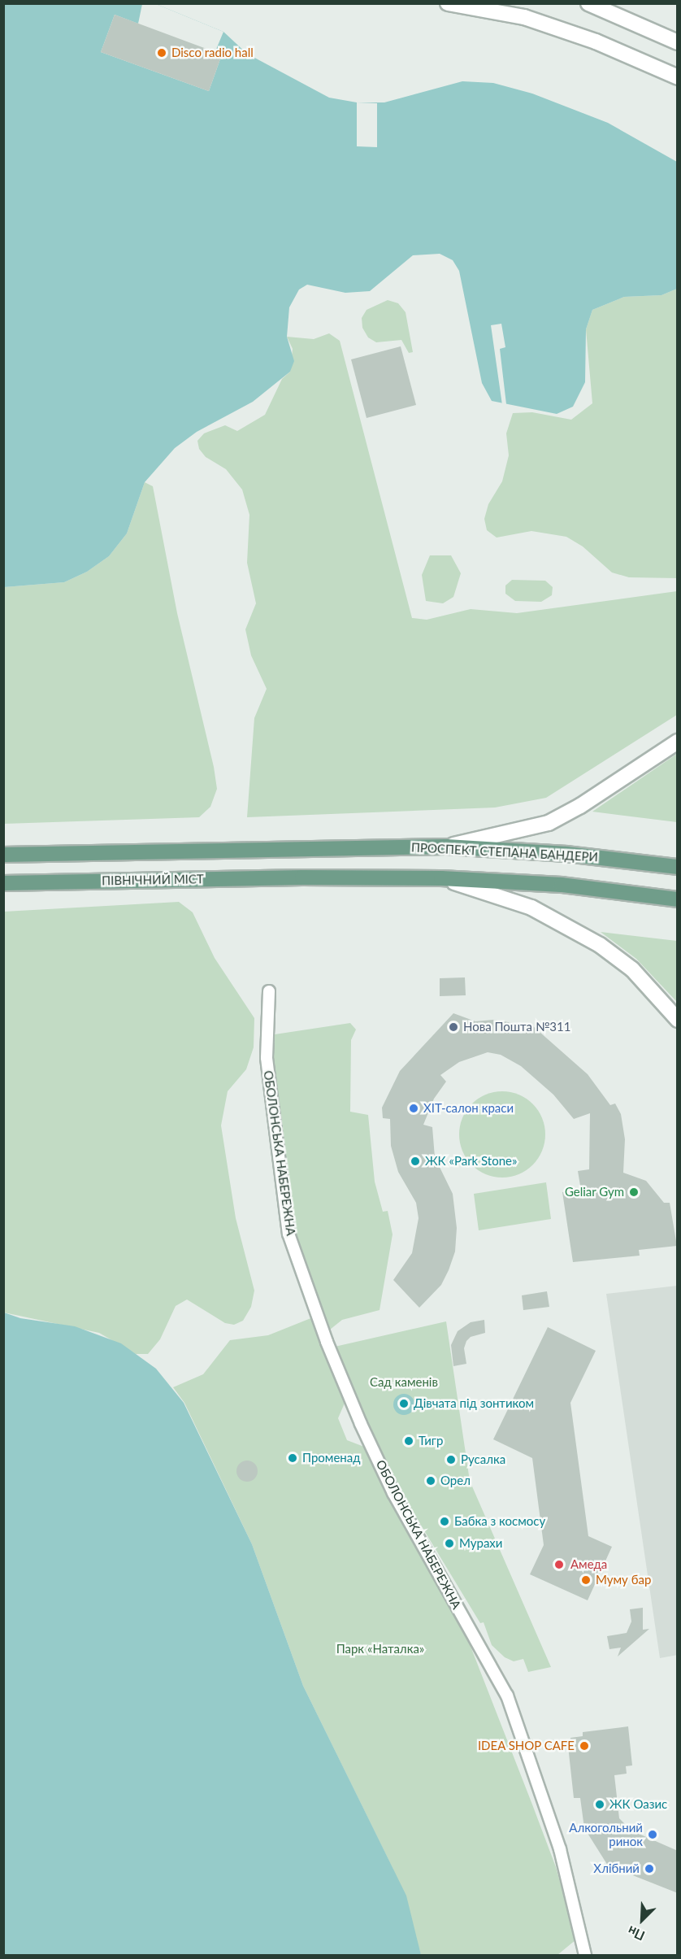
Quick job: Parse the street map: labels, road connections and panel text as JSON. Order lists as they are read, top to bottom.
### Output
{
  "streets": {
    "main road": ["ПРОСПЕКТ СТЕПАНА БАНДЕРИ", "ПІВНІЧНИЙ МІСТ"],
    "street": ["ОБОЛОНСЬКА НАБЕРЕЖНА"]
  },
  "parks": ["Сад каменів", "Парк «Наталка»"],
  "places": [
    "Disco radio hall",
    "Нова Пошта №311",
    "ХІТ-салон краси",
    "ЖК «Park Stone»",
    "Geliar Gym",
    "Дівчата під зонтиком",
    "Тигр",
    "Променад",
    "Русалка",
    "Орел",
    "Бабка з космосу",
    "Мурахи",
    "Амеда",
    "Муму бар",
    "IDEA SHOP CAFE",
    "ЖК Оазис",
    "Алкогольний ринок",
    "Хлібний"
  ],
  "north": "bottom left"
}
